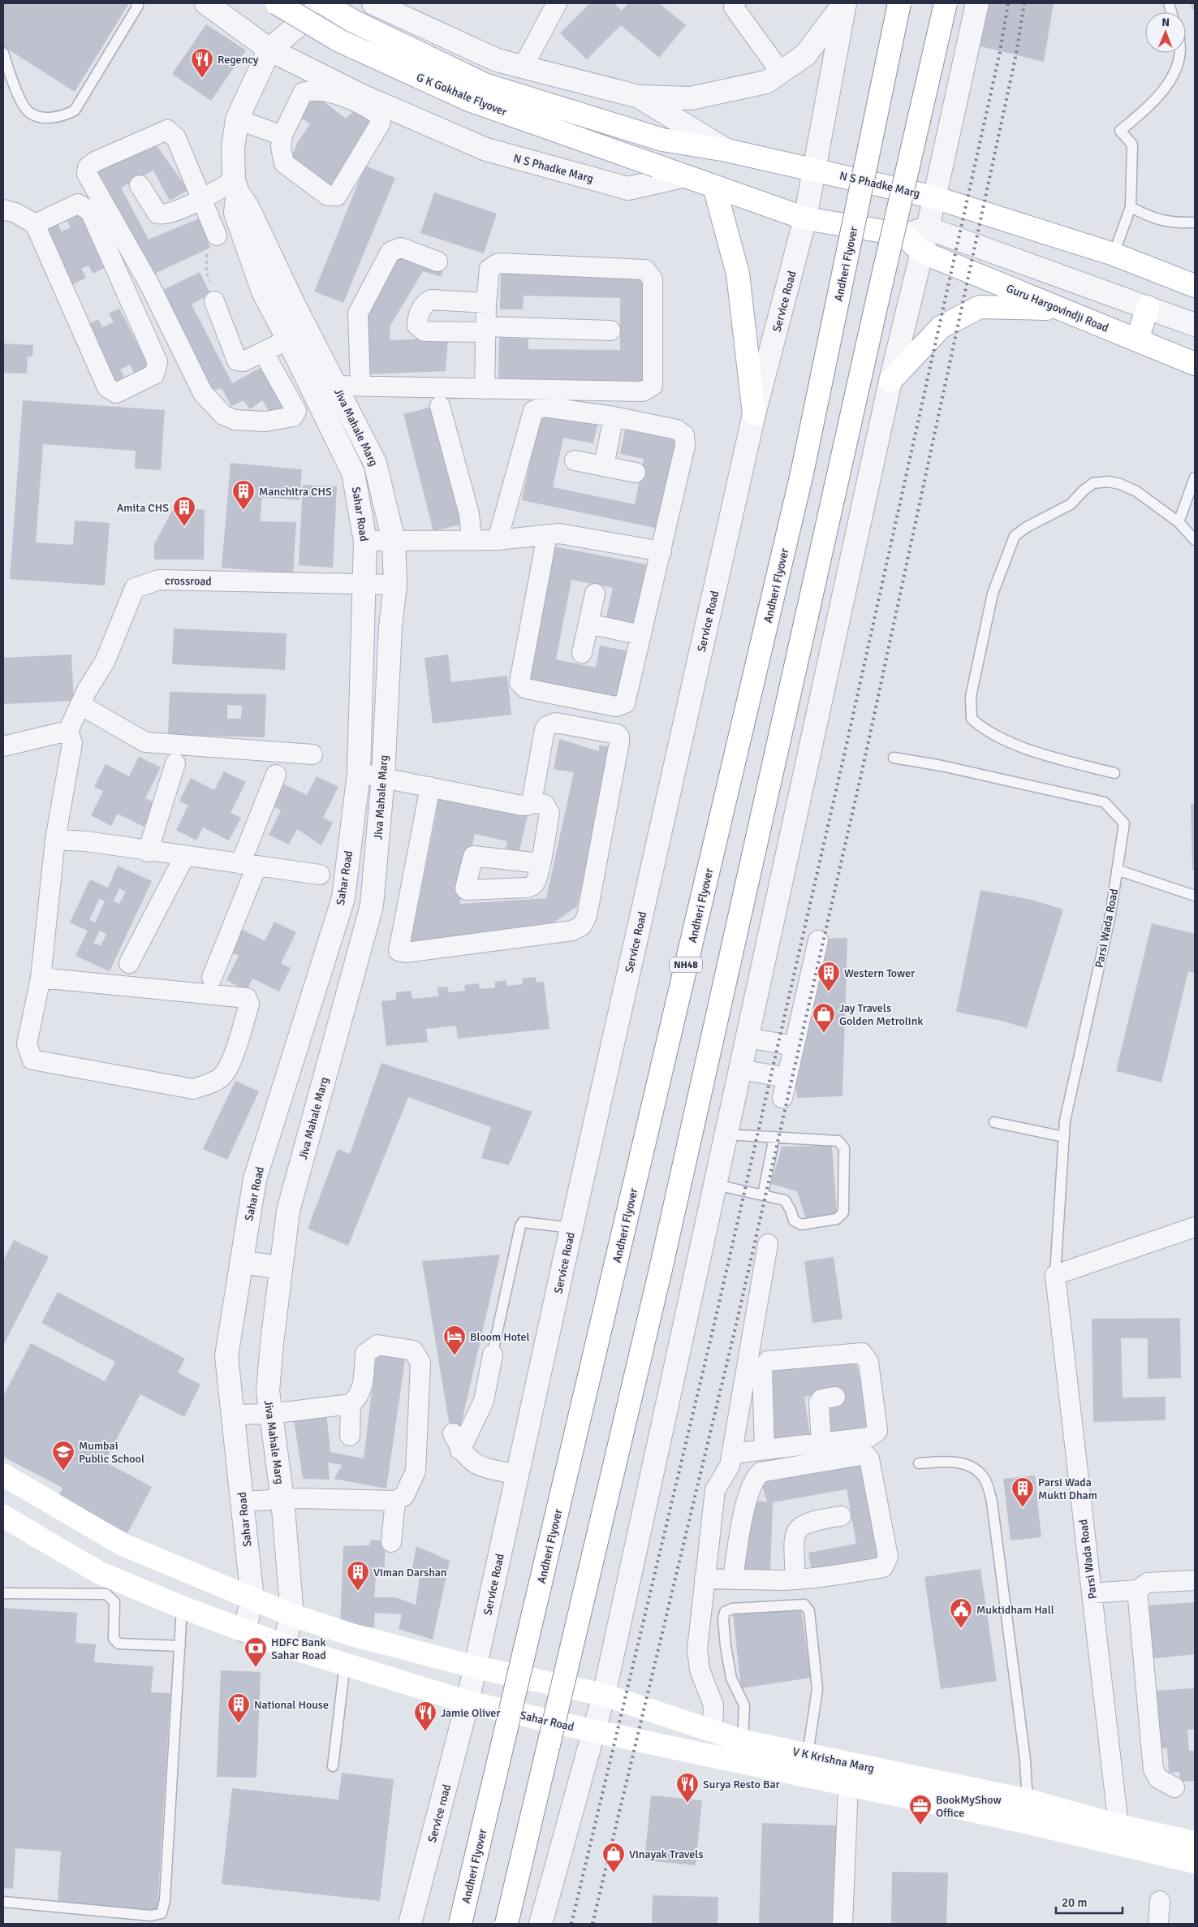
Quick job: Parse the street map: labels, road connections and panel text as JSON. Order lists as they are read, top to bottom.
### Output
{
  "streets": {
    "main road": [
      "G K Gokhale Flyover",
      "N S Phadke Marg",
      "Andheri Flyover",
      "Guru Hargovindji Road",
      "Sahar Road",
      "NH48",
      "V K Krishna Marg"
    ],
    "street": [
      "Service Road",
      "Jiva Mahale Marg",
      "crossroad",
      "Parsi Wada Road",
      "Service road"
    ]
  },
  "crossings": [
    ["G K Gokhale Flyover", "N S Phadke Marg"],
    ["N S Phadke Marg", "Service Road"],
    ["Service Road", "Sahar Road"],
    ["Service Road", "V K Krishna Marg"],
    ["Service Road", "Service road"],
    ["Jiva Mahale Marg", "Sahar Road"],
    ["Jiva Mahale Marg", "crossroad"],
    ["Sahar Road", "crossroad"],
    ["Sahar Road", "V K Krishna Marg"],
    ["Sahar Road", "Service road"],
    ["Parsi Wada Road", "V K Krishna Marg"]
  ],
  "places": {
    "restaurant": ["Regency", "Jamie Oliver", "Surya Resto Bar"],
    "building": [
      "Manchitra CHS",
      "Amita CHS",
      "Western Tower",
      "Parsi Wada Mukti Dham",
      "Viman Darshan",
      "National House"
    ],
    "shop": ["Jay Travels Golden Metrolink", "Vinayak Travels"],
    "hotel": ["Bloom Hotel"],
    "school or university": ["Mumbai Public School"],
    "public building": ["Muktidham Hall"],
    "bank": ["HDFC Bank Sahar Road"],
    "office": ["BookMyShow Office"]
  },
  "scale_bar": "20 m",
  "north": "top"
}
